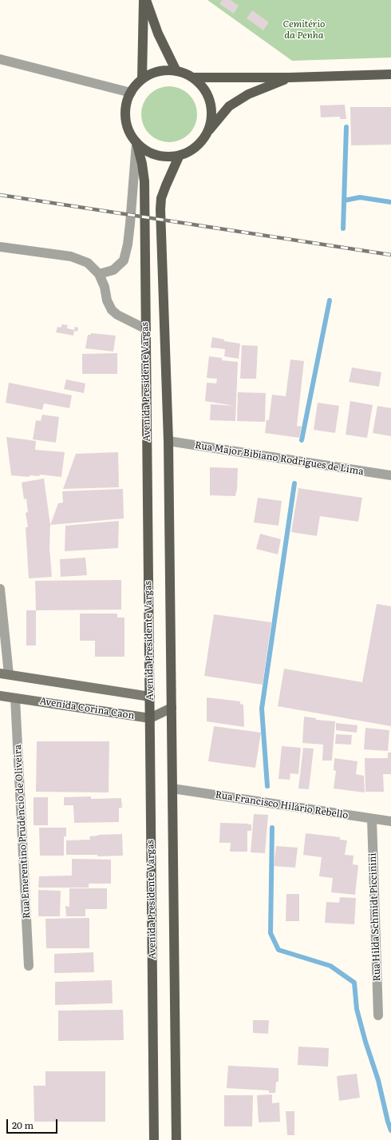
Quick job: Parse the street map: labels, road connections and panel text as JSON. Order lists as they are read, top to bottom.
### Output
{
  "streets": {
    "main road": ["Avenida Presidente Vargas", "Avenida Corina Caon"],
    "street": [
      "Rua Major Bibiano Rodrigues de Lima",
      "Rua Francisco Hilário Rebello",
      "Rua Emerentino Prudêncio de Oliveira",
      "Rua Hilda Schmidt Piccinini"
    ]
  },
  "crossings": [
    ["Avenida Presidente Vargas", "Rua Major Bibiano Rodrigues de Lima"],
    ["Avenida Presidente Vargas", "Avenida Corina Caon"],
    ["Avenida Presidente Vargas", "Rua Francisco Hilário Rebello"],
    ["Avenida Corina Caon", "Rua Emerentino Prudêncio de Oliveira"],
    ["Rua Francisco Hilário Rebello", "Rua Hilda Schmidt Piccinini"]
  ],
  "parks": ["Cemitério da Penha"],
  "scale_bar": "20 m"
}
